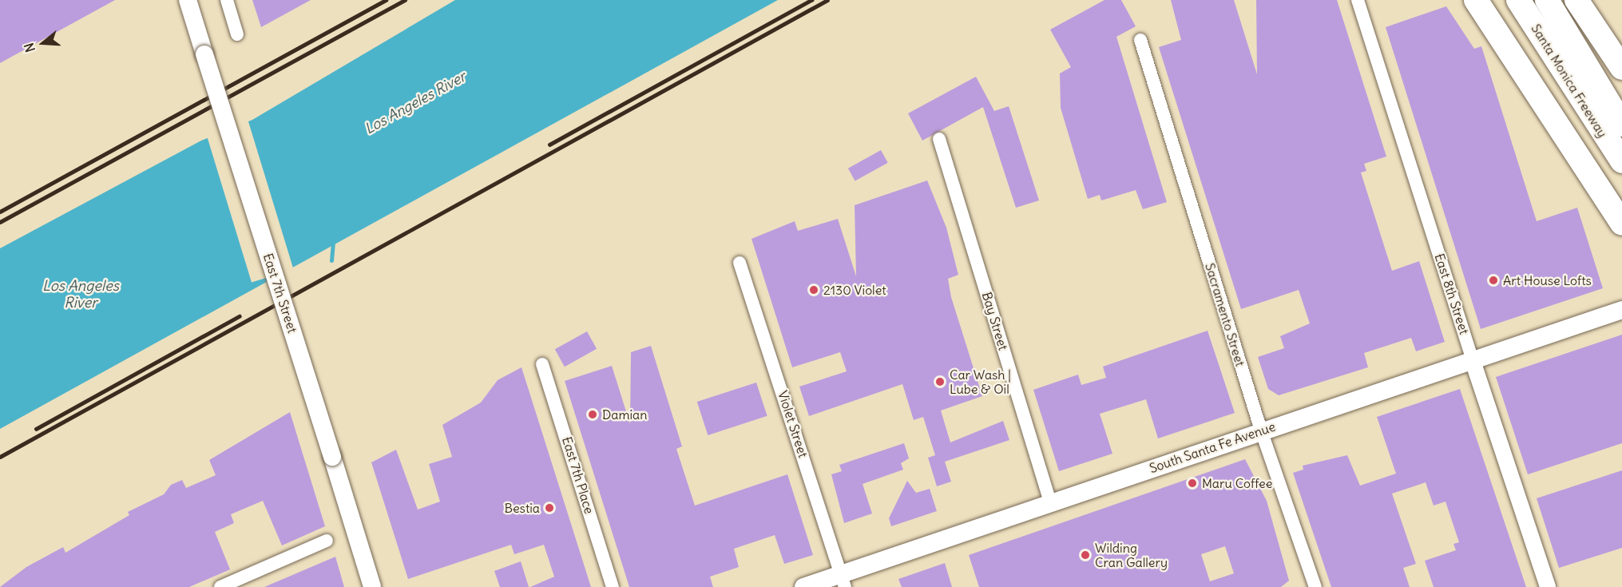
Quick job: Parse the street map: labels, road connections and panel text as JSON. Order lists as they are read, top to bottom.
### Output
{
  "streets": {
    "highway": ["Santa Monica Freeway"],
    "main road": ["East 7th Street", "South Santa Fe Avenue"],
    "street": [
      "East 8th Street",
      "Sacramento Street",
      "Bay Street",
      "Violet Street",
      "East 7th Place"
    ]
  },
  "crossings": [
    ["East 8th Street", "South Santa Fe Avenue"],
    ["Sacramento Street", "South Santa Fe Avenue"],
    ["Bay Street", "South Santa Fe Avenue"],
    ["Violet Street", "South Santa Fe Avenue"]
  ],
  "water": ["Los Angeles River"],
  "places": [
    "Art House Lofts",
    "2130 Violet",
    "Car Wash | Lube & Oil",
    "Damian",
    "Maru Coffee",
    "Bestia",
    "Wilding Cran Gallery"
  ],
  "north": "left"
}
